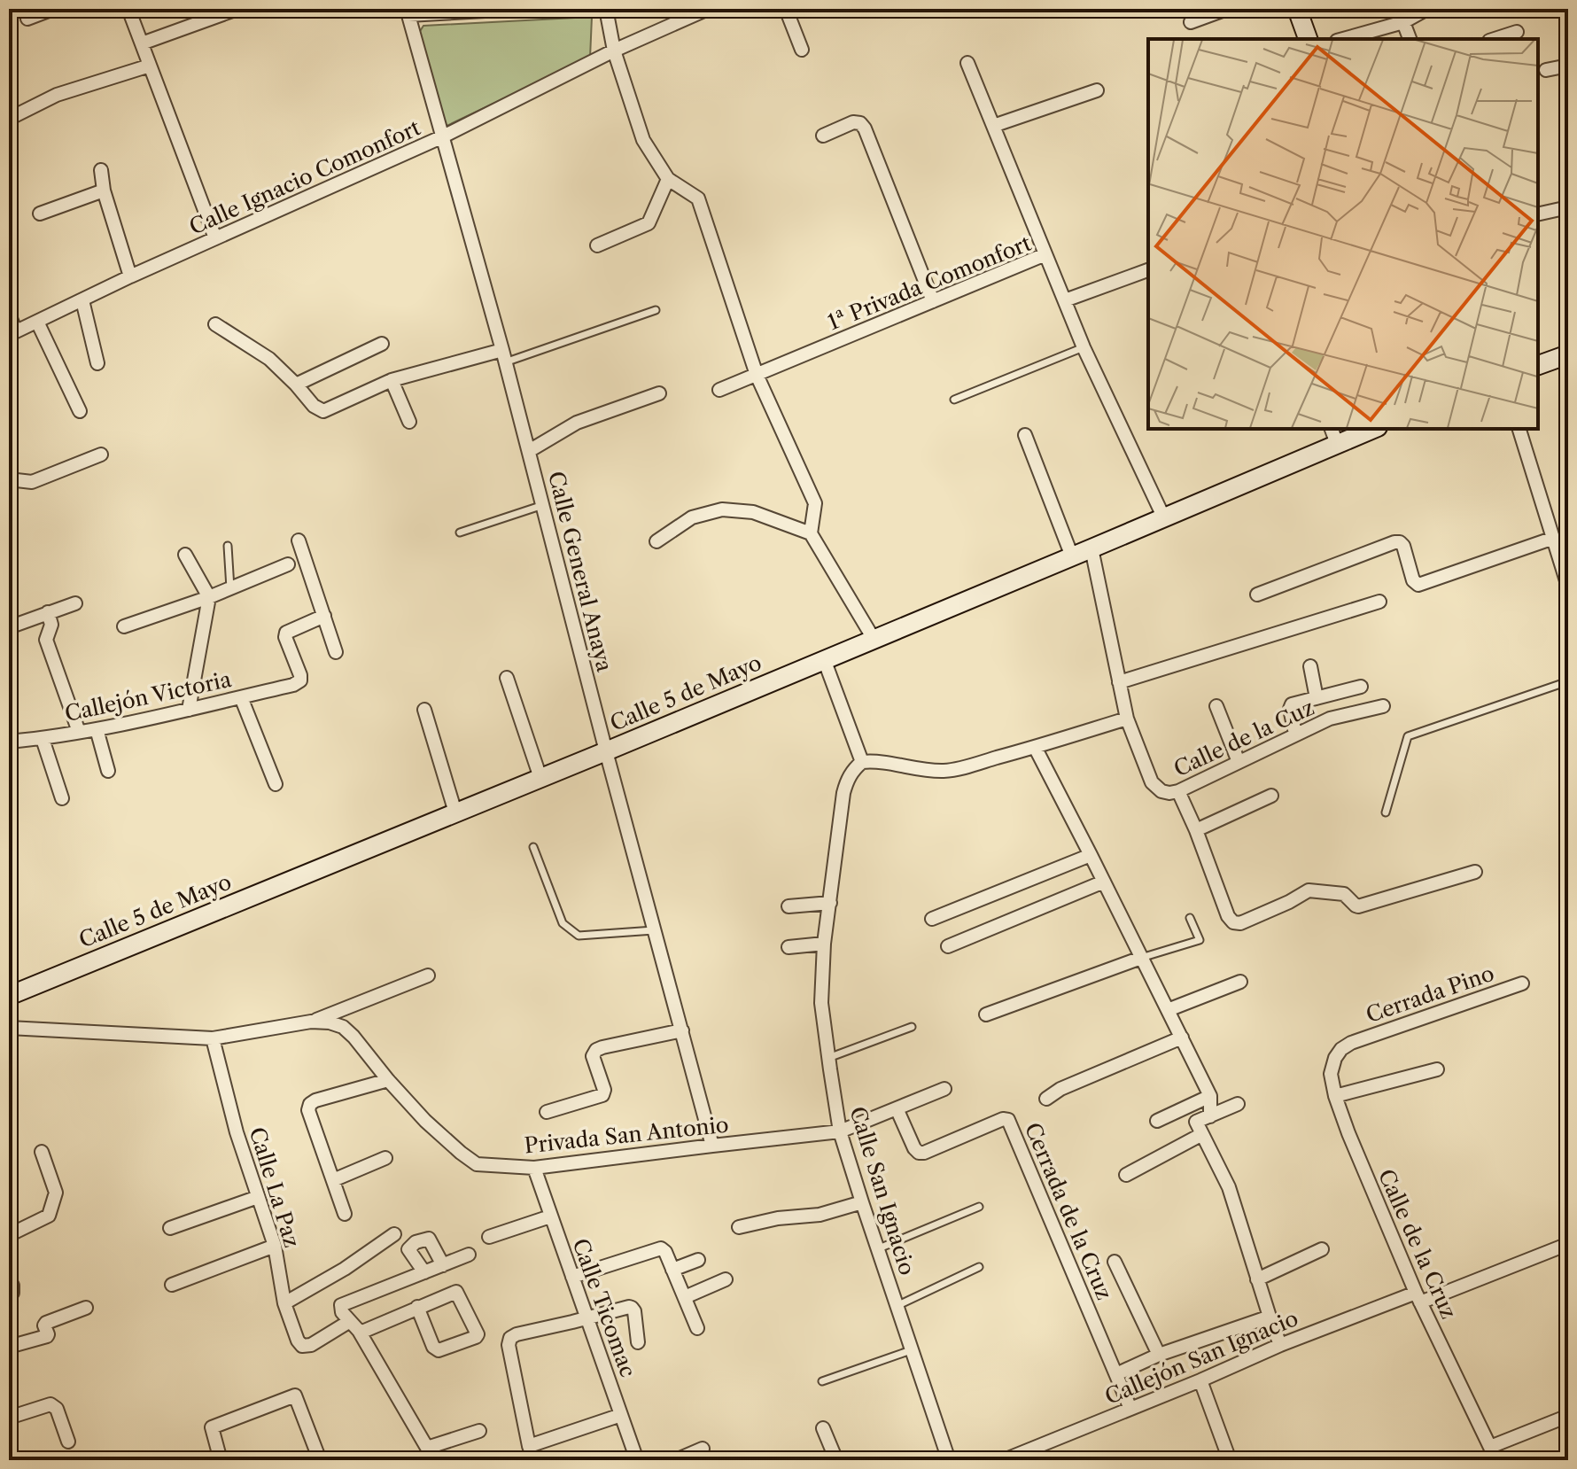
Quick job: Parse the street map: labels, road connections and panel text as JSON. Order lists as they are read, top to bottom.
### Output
{
  "streets": {
    "street": [
      "Calle Ignacio Comonfort",
      "1ª Privada Comonfort",
      "Calle General Anaya",
      "Calle 5 de Mayo",
      "Callejón Victoria",
      "Calle de la Cuz",
      "Cerrada Pino",
      "Privada San Antonio",
      "Calle La Paz",
      "Calle San Ignacio",
      "Cerrada de la Cruz",
      "Calle de la Cruz",
      "Calle Ticomac",
      "Callejón San Ignacio"
    ]
  },
  "crossings": [
    ["Calle Ignacio Comonfort", "Calle General Anaya"],
    ["1ª Privada Comonfort", "Calle 5 de Mayo"],
    ["Calle General Anaya", "Calle 5 de Mayo"],
    ["Calle General Anaya", "Privada San Antonio"],
    ["Calle 5 de Mayo", "Calle de la Cuz"],
    ["Cerrada Pino", "Calle de la Cruz"],
    ["Privada San Antonio", "Calle La Paz"],
    ["Privada San Antonio", "Calle San Ignacio"],
    ["Privada San Antonio", "Cerrada de la Cruz"],
    ["Privada San Antonio", "Calle Ticomac"],
    ["Calle de la Cruz", "Callejón San Ignacio"]
  ]
}
